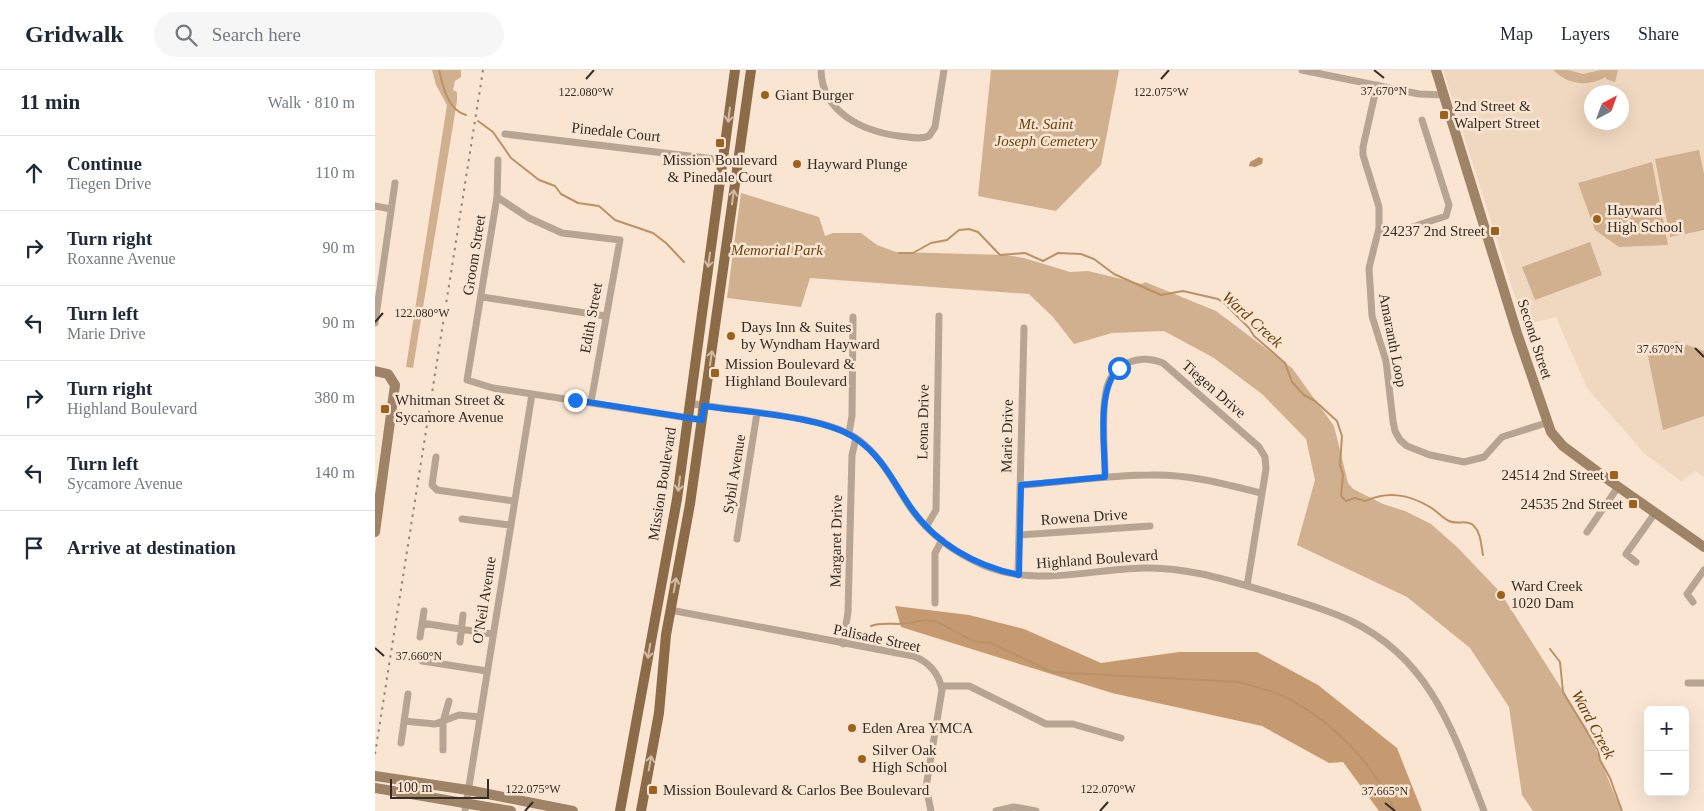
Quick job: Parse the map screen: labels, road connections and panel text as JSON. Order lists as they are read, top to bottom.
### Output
{
  "streets": {
    "main road": ["Mission Boulevard"],
    "street": [
      "Pinedale Court",
      "Groom Street",
      "Edith Street",
      "Second Street",
      "Amaranth Loop",
      "Tiegen Drive",
      "Leona Drive",
      "Marie Drive",
      "Sybil Avenue",
      "Rowena Drive",
      "Margaret Drive",
      "Highland Boulevard",
      "O'Neil Avenue",
      "Palisade Street"
    ]
  },
  "crossings": [
    ["Pinedale Court", "Mission Boulevard"],
    ["Groom Street", "Edith Street"],
    ["Groom Street", "O'Neil Avenue"],
    ["Second Street", "Amaranth Loop"],
    ["Tiegen Drive", "Highland Boulevard"],
    ["Leona Drive", "Highland Boulevard"],
    ["Marie Drive", "Rowena Drive"],
    ["Marie Drive", "Highland Boulevard"],
    ["Sybil Avenue", "Highland Boulevard"],
    ["Mission Boulevard", "Highland Boulevard"],
    ["Mission Boulevard", "Palisade Street"],
    ["Margaret Drive", "Highland Boulevard"],
    ["Margaret Drive", "Palisade Street"]
  ],
  "water": ["Ward Creek"],
  "parks": ["Mt. Saint Joseph Cemetery", "Memorial Park"],
  "places": {
    "other": [
      "Giant Burger",
      "Hayward Plunge",
      "Hayward High School",
      "Days Inn & Suites by Wyndham Hayward",
      "Ward Creek 1020 Dam",
      "Eden Area YMCA",
      "Silver Oak High School"
    ],
    "transit": [
      "2nd Street & Walpert Street",
      "Mission Boulevard & Pinedale Court",
      "24237 2nd Street",
      "Mission Boulevard & Highland Boulevard",
      "Whitman Street & Sycamore Avenue",
      "24514 2nd Street",
      "24535 2nd Street",
      "Mission Boulevard & Carlos Bee Boulevard"
    ]
  },
  "scale_bar": "100 m",
  "north": "top right",
  "page": {
    "header": "Gridwalk",
    "search": "Search here",
    "nav": ["Map", "Layers", "Share"],
    "heading": ["11 min", "Walk · 810 m"],
    "list": [
      ["Continue", "Tiegen Drive", "110 m"],
      ["Turn right", "Roxanne Avenue", "90 m"],
      ["Turn left", "Marie Drive", "90 m"],
      ["Turn right", "Highland Boulevard", "380 m"],
      ["Turn left", "Sycamore Avenue", "140 m"],
      "Arrive at destination"
    ],
    "map_buttons": ["+", "−"],
    "scale": "100 m"
  },
  "coordinates": [
    "37.670°N",
    "122.075°W",
    "122.080°W",
    "37.660°N",
    "122.070°W",
    "37.665°N"
  ]
}
